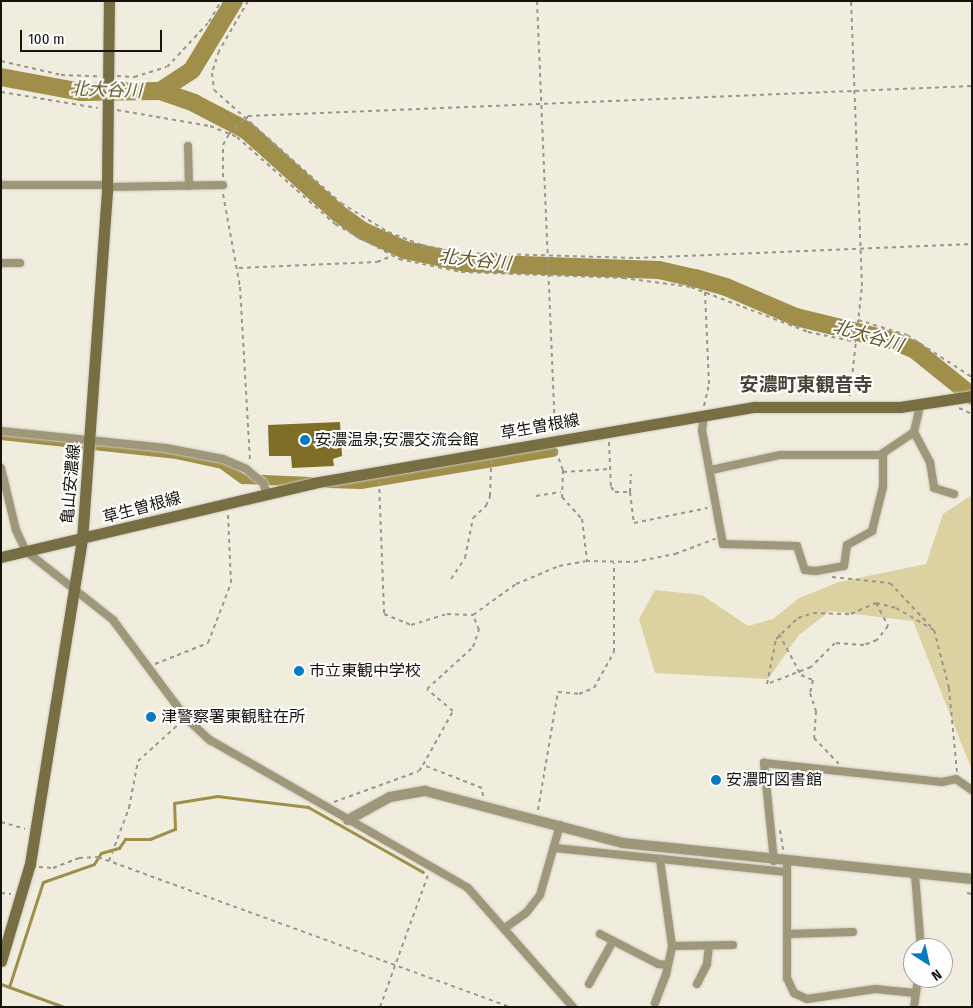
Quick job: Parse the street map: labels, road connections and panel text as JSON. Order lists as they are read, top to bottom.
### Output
{
  "streets": {
    "main road": ["草生曽根線", "亀山安濃線"]
  },
  "crossings": [
    ["草生曽根線", "亀山安濃線"]
  ],
  "districts": ["安濃町東観音寺"],
  "water": ["北大谷川"],
  "places": [
    "安濃温泉;安濃交流会館",
    "市立東観中学校",
    "津警察署東観駐在所",
    "安濃町図書館"
  ],
  "scale_bar": "100 m",
  "north": "bottom right"
}
